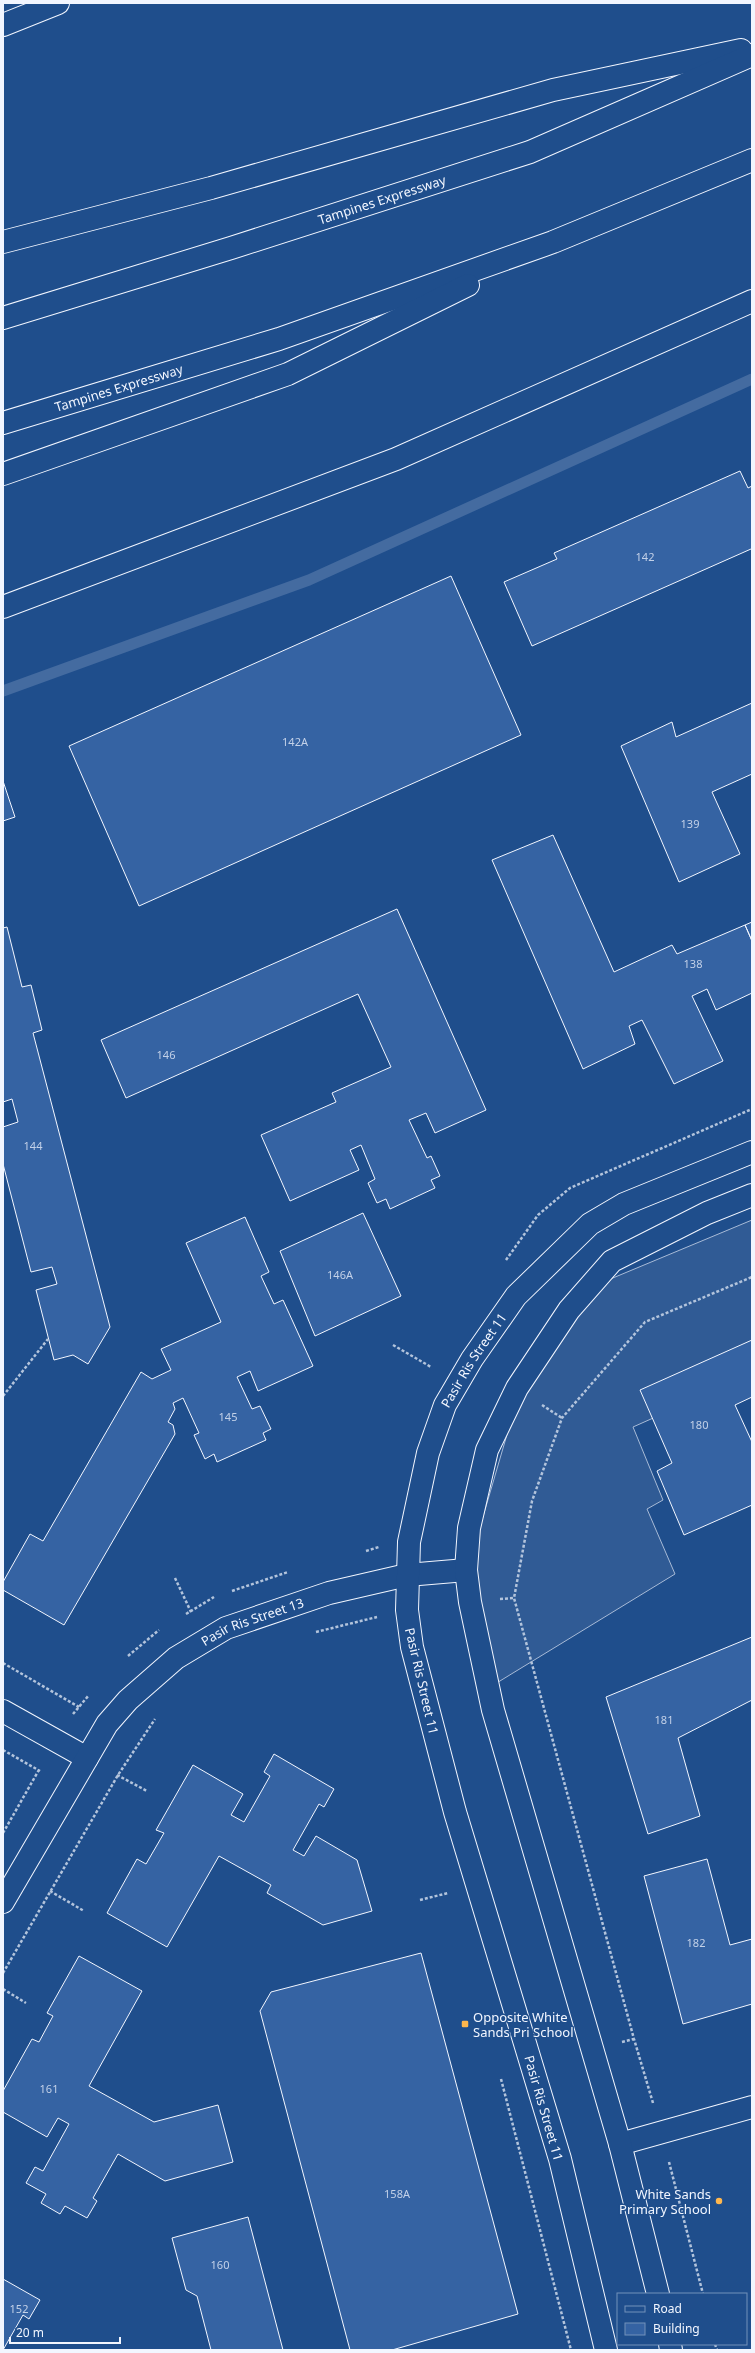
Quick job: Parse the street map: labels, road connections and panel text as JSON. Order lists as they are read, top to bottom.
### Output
{
  "streets": {
    "main road": ["Tampines Expressway", "Pasir Ris Street 11", "Pasir Ris Street 13"]
  },
  "crossings": [
    ["Pasir Ris Street 11", "Pasir Ris Street 13"]
  ],
  "places": {
    "transit": ["Opposite White Sands Pri School"],
    "other": ["White Sands Primary School"]
  },
  "house_numbers": [
    "142",
    "142A",
    "139",
    "138",
    "146",
    "144",
    "146A",
    "145",
    "180",
    "181",
    "182",
    "161",
    "158A",
    "160",
    "152"
  ],
  "legend": ["Road", "Building"],
  "scale_bar": "20 m"
}
